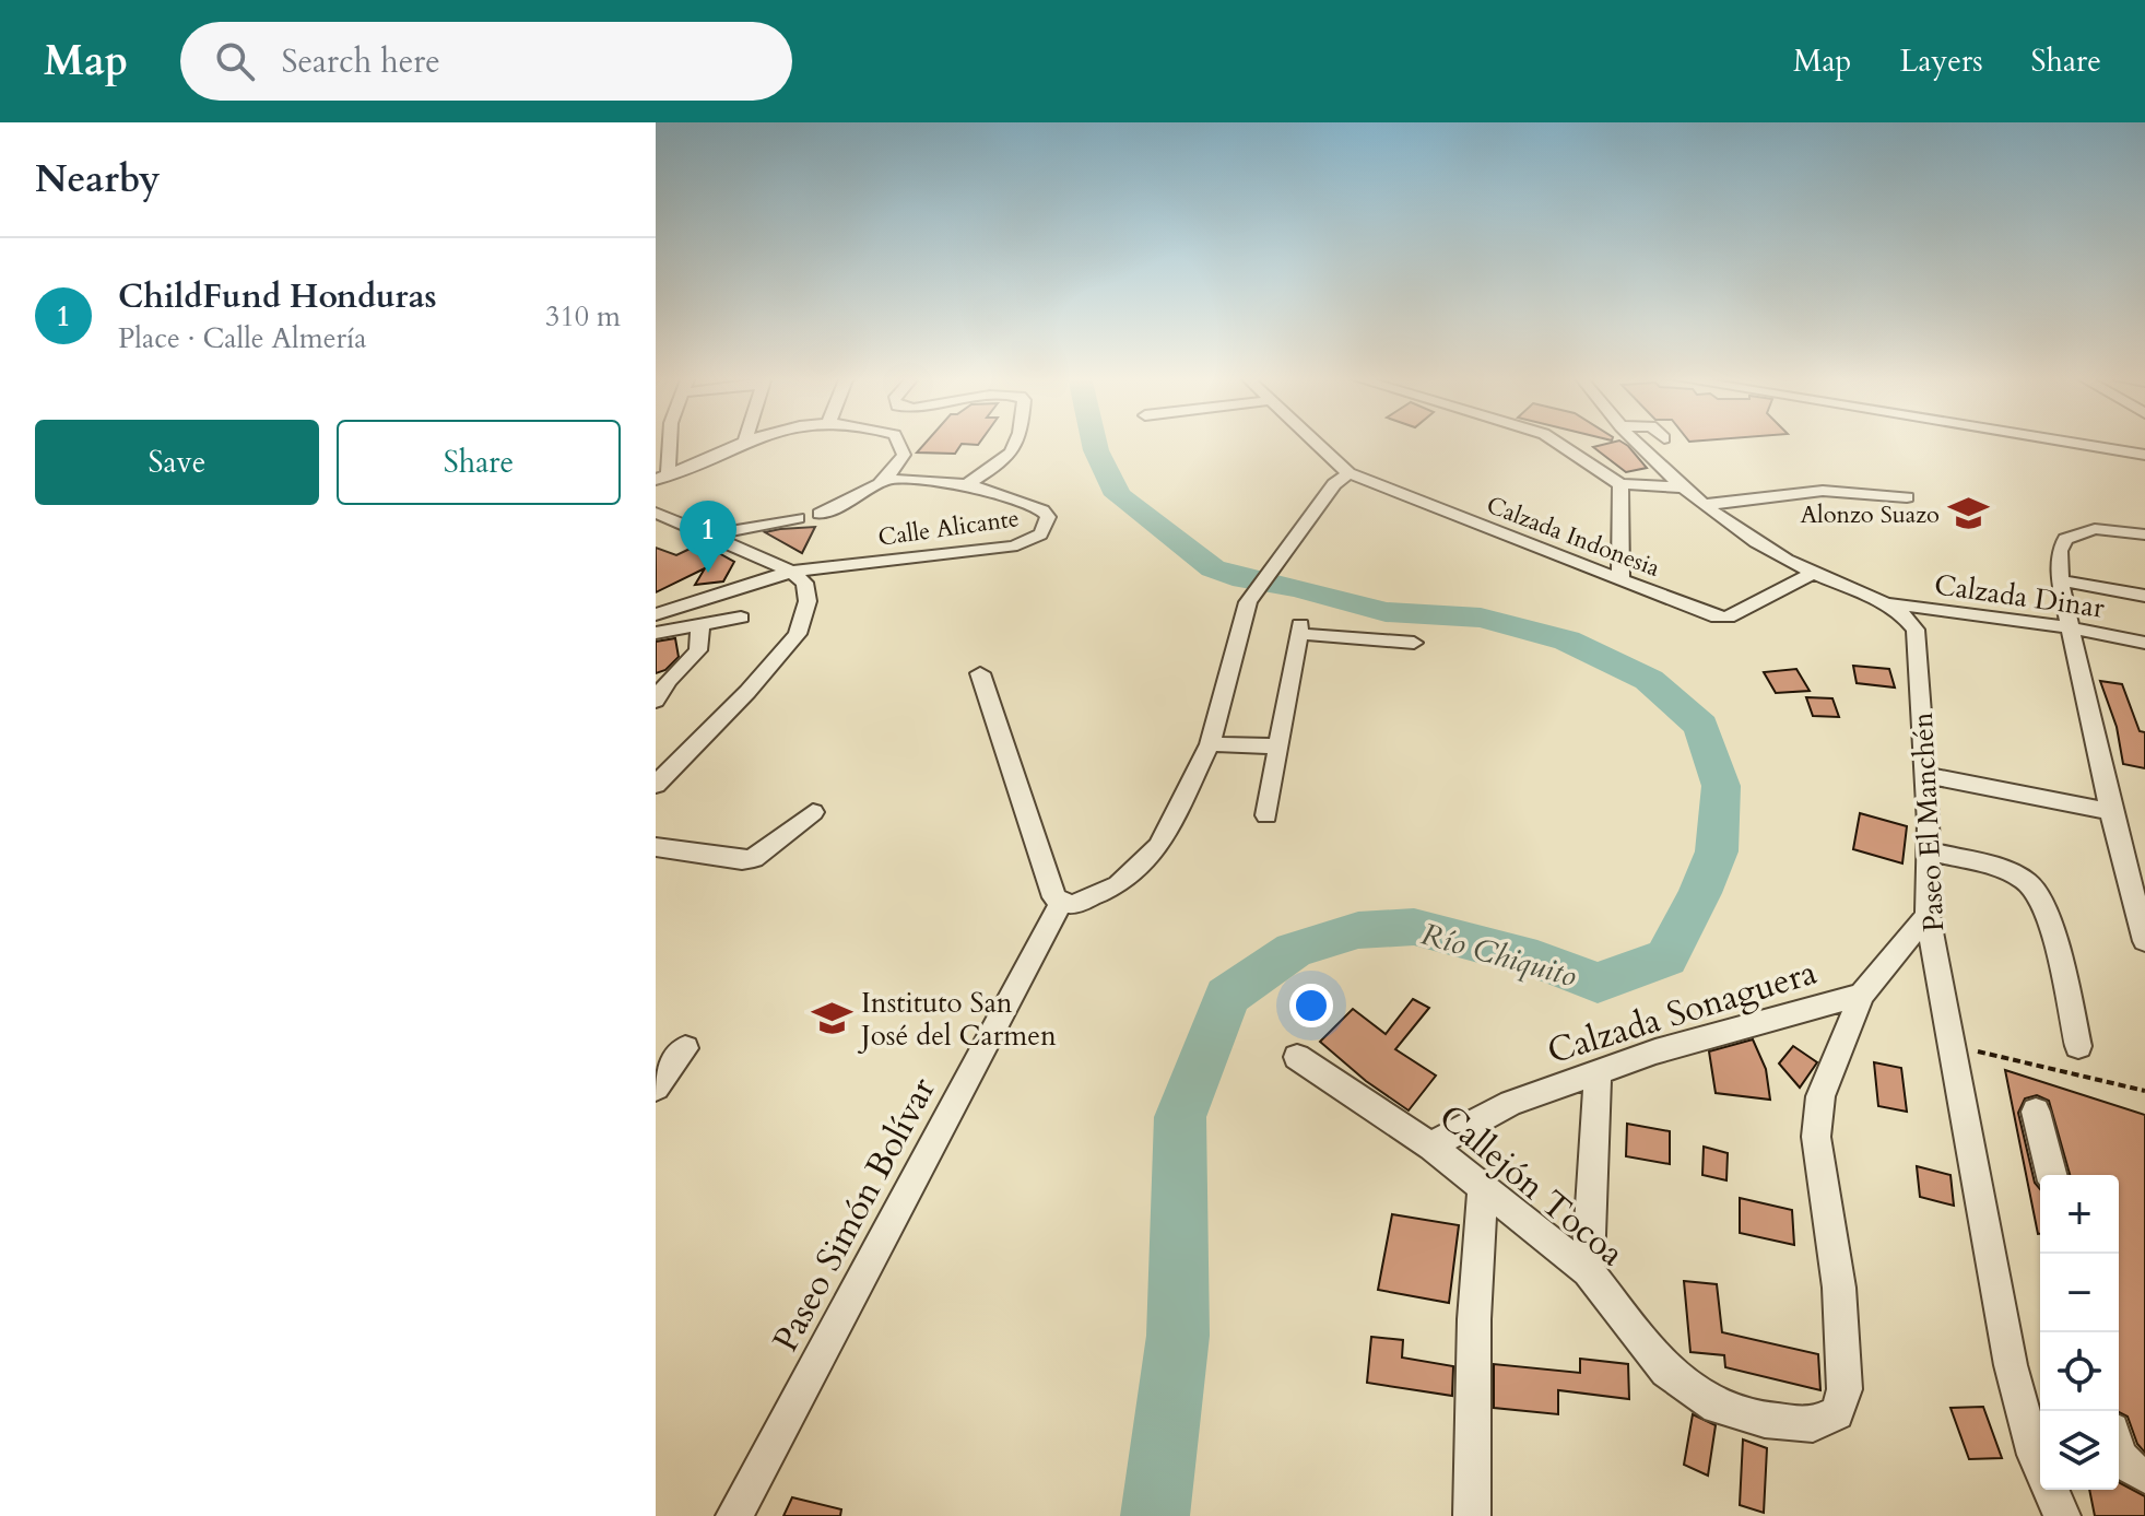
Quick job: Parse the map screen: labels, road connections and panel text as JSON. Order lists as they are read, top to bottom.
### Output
{
  "streets": {
    "street": [
      "Calle Alicante",
      "Calzada Indonesia",
      "Calzada Dinar",
      "Paseo El Manchén",
      "Calzada Sonaguera",
      "Callejón Tocoa",
      "Paseo Simón Bolívar"
    ]
  },
  "crossings": [
    ["Calzada Indonesia", "Paseo El Manchén"],
    ["Calzada Dinar", "Paseo El Manchén"],
    ["Paseo El Manchén", "Calzada Sonaguera"],
    ["Calzada Sonaguera", "Callejón Tocoa"]
  ],
  "water": ["Río Chiquito"],
  "places": {
    "school or university": ["Alonzo Suazo", "Instituto San José del Carmen"]
  },
  "page": {
    "header": "Map",
    "search": "Search here",
    "nav": ["Map", "Layers", "Share"],
    "heading": "Nearby",
    "list": [
      {
        "mark": "1",
        "name": "ChildFund Honduras",
        "note": "Place · Calle Almería",
        "value": "310 m"
      }
    ],
    "buttons": ["Save", "Share"],
    "pins": "1",
    "map_buttons": ["+", "−"]
  }
}
